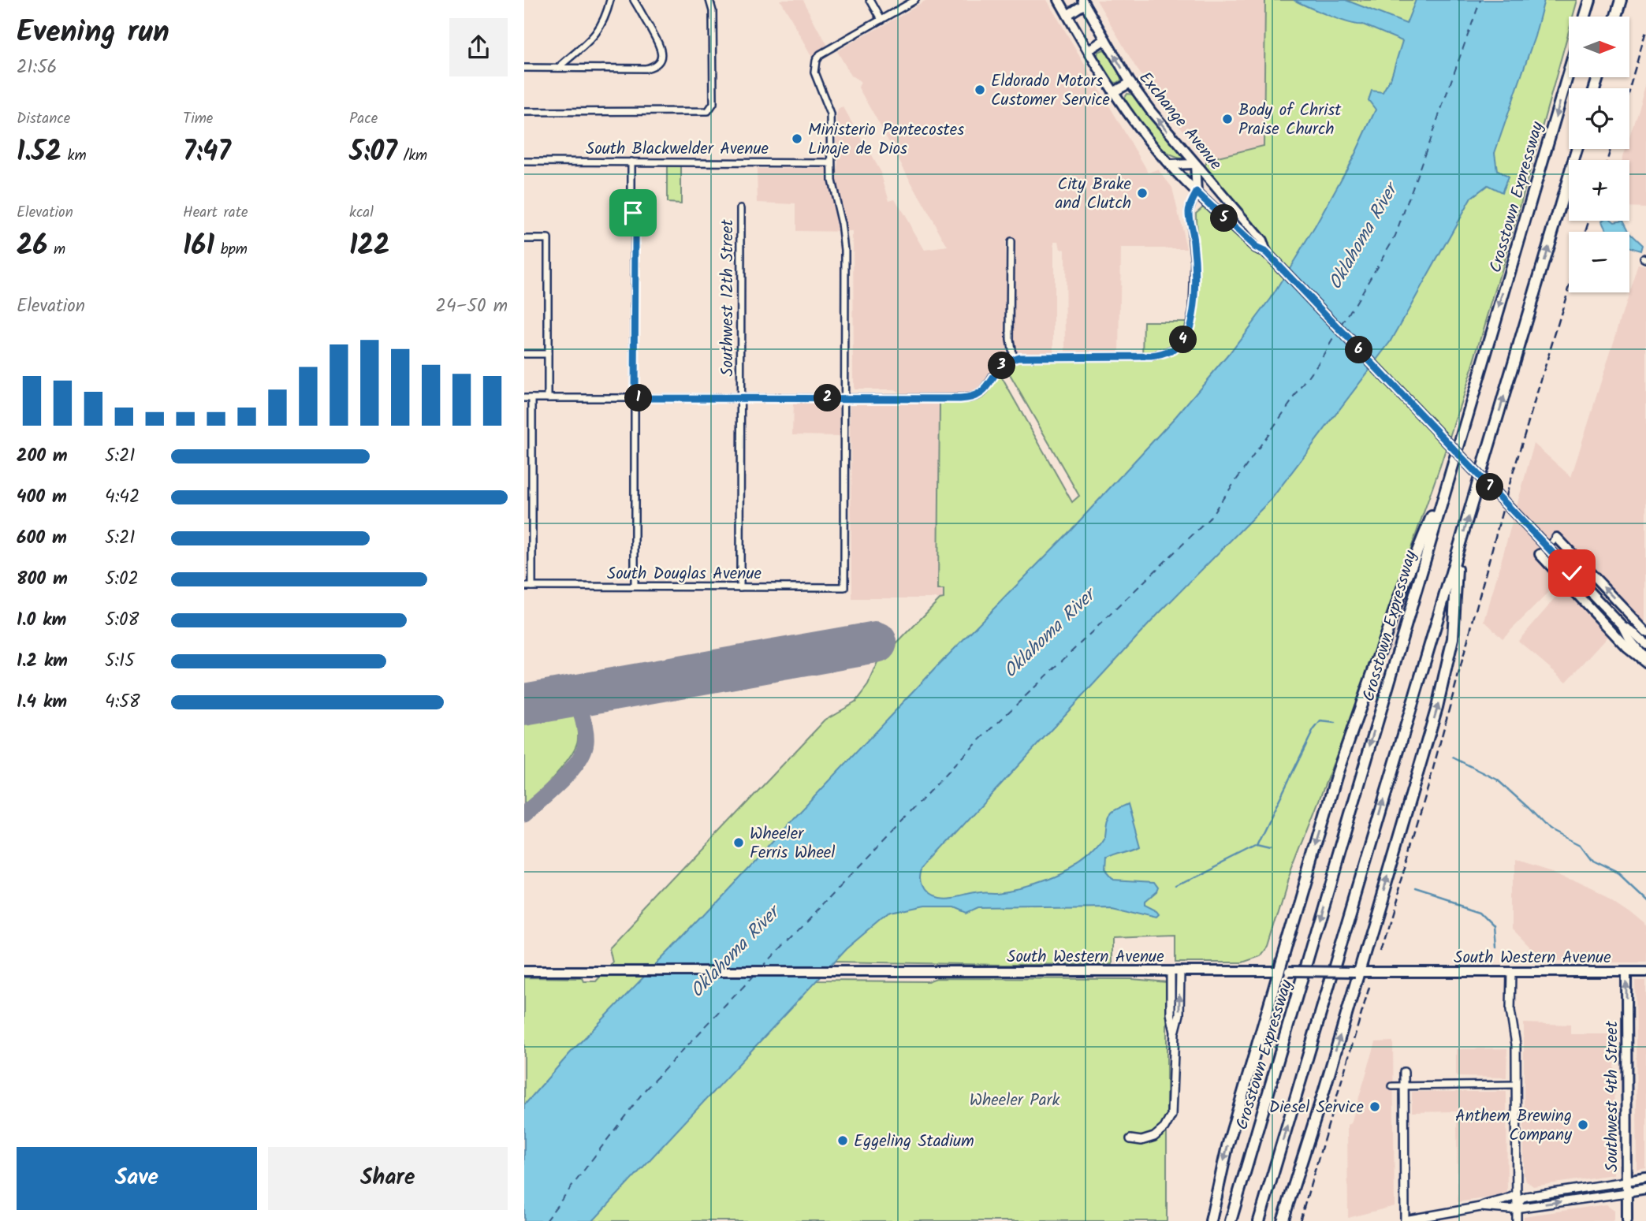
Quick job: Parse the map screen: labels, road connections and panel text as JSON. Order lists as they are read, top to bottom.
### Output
{
  "streets": {
    "highway": ["Crosstown Expressway"],
    "main road": ["Exchange Avenue", "South Western Avenue", "Southwest 4th Street"],
    "street": ["South Blackwelder Avenue", "Southwest 12th Street", "South Douglas Avenue"]
  },
  "crossings": [
    ["Southwest 12th Street", "South Douglas Avenue"],
    ["South Western Avenue", "Southwest 4th Street"]
  ],
  "one_way": ["Southwest 4th Street"],
  "water": ["Oklahoma River"],
  "parks": ["Wheeler Park"],
  "places": [
    "Eldorado Motors Customer Service",
    "Body of Christ Praise Church",
    "Ministerio Pentecostes Linaje de Dios",
    "City Brake and Clutch",
    "Wheeler Ferris Wheel",
    "Diesel Service",
    "Anthem Brewing Company",
    "Eggeling Stadium"
  ],
  "north": "right",
  "page": {
    "heading": ["Evening run", "21:56"],
    "map_buttons": ["+", "−"],
    "stats": [
      ["Distance", "1.52 km"],
      ["Time", "7:47"],
      ["Pace", "5:07 /km"],
      ["Elevation", "26 m"],
      ["Heart rate", "161 bpm"],
      ["kcal", "122"]
    ],
    "pins": [
      "5",
      "4",
      "6",
      "3",
      "1",
      "2",
      "7"
    ],
    "chart": ["Elevation", "24–50 m"],
    "list": [
      {
        "name": "200 m",
        "note": "5:21"
      },
      {
        "name": "400 m",
        "note": "4:42"
      },
      {
        "name": "600 m",
        "note": "5:21"
      },
      {
        "name": "800 m",
        "note": "5:02"
      },
      {
        "name": "1.0 km",
        "note": "5:08"
      },
      {
        "name": "1.2 km",
        "note": "5:15"
      },
      {
        "name": "1.4 km",
        "note": "4:58"
      }
    ],
    "buttons": ["Save", "Share"]
  }
}
